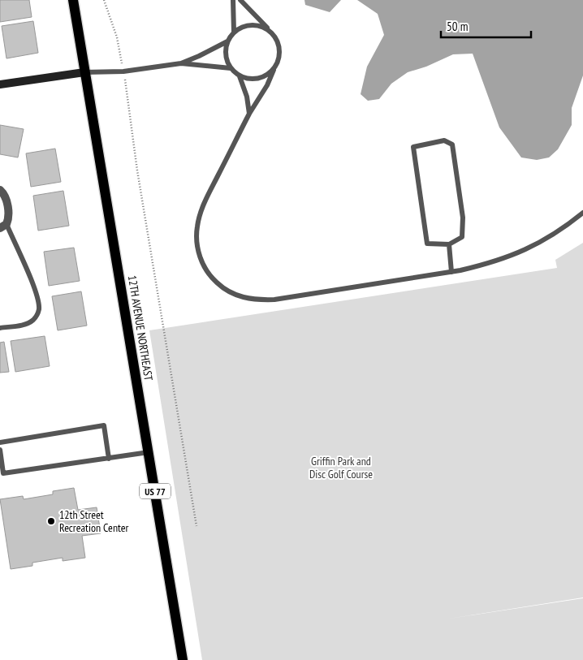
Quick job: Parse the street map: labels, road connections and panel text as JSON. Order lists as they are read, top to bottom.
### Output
{
  "streets": {
    "main road": ["12TH AVENUE NORTHEAST", "US 77"]
  },
  "parks": ["Griffin Park and Disc Golf Course"],
  "places": ["12th Street Recreation Center"],
  "scale_bar": "50 m"
}
